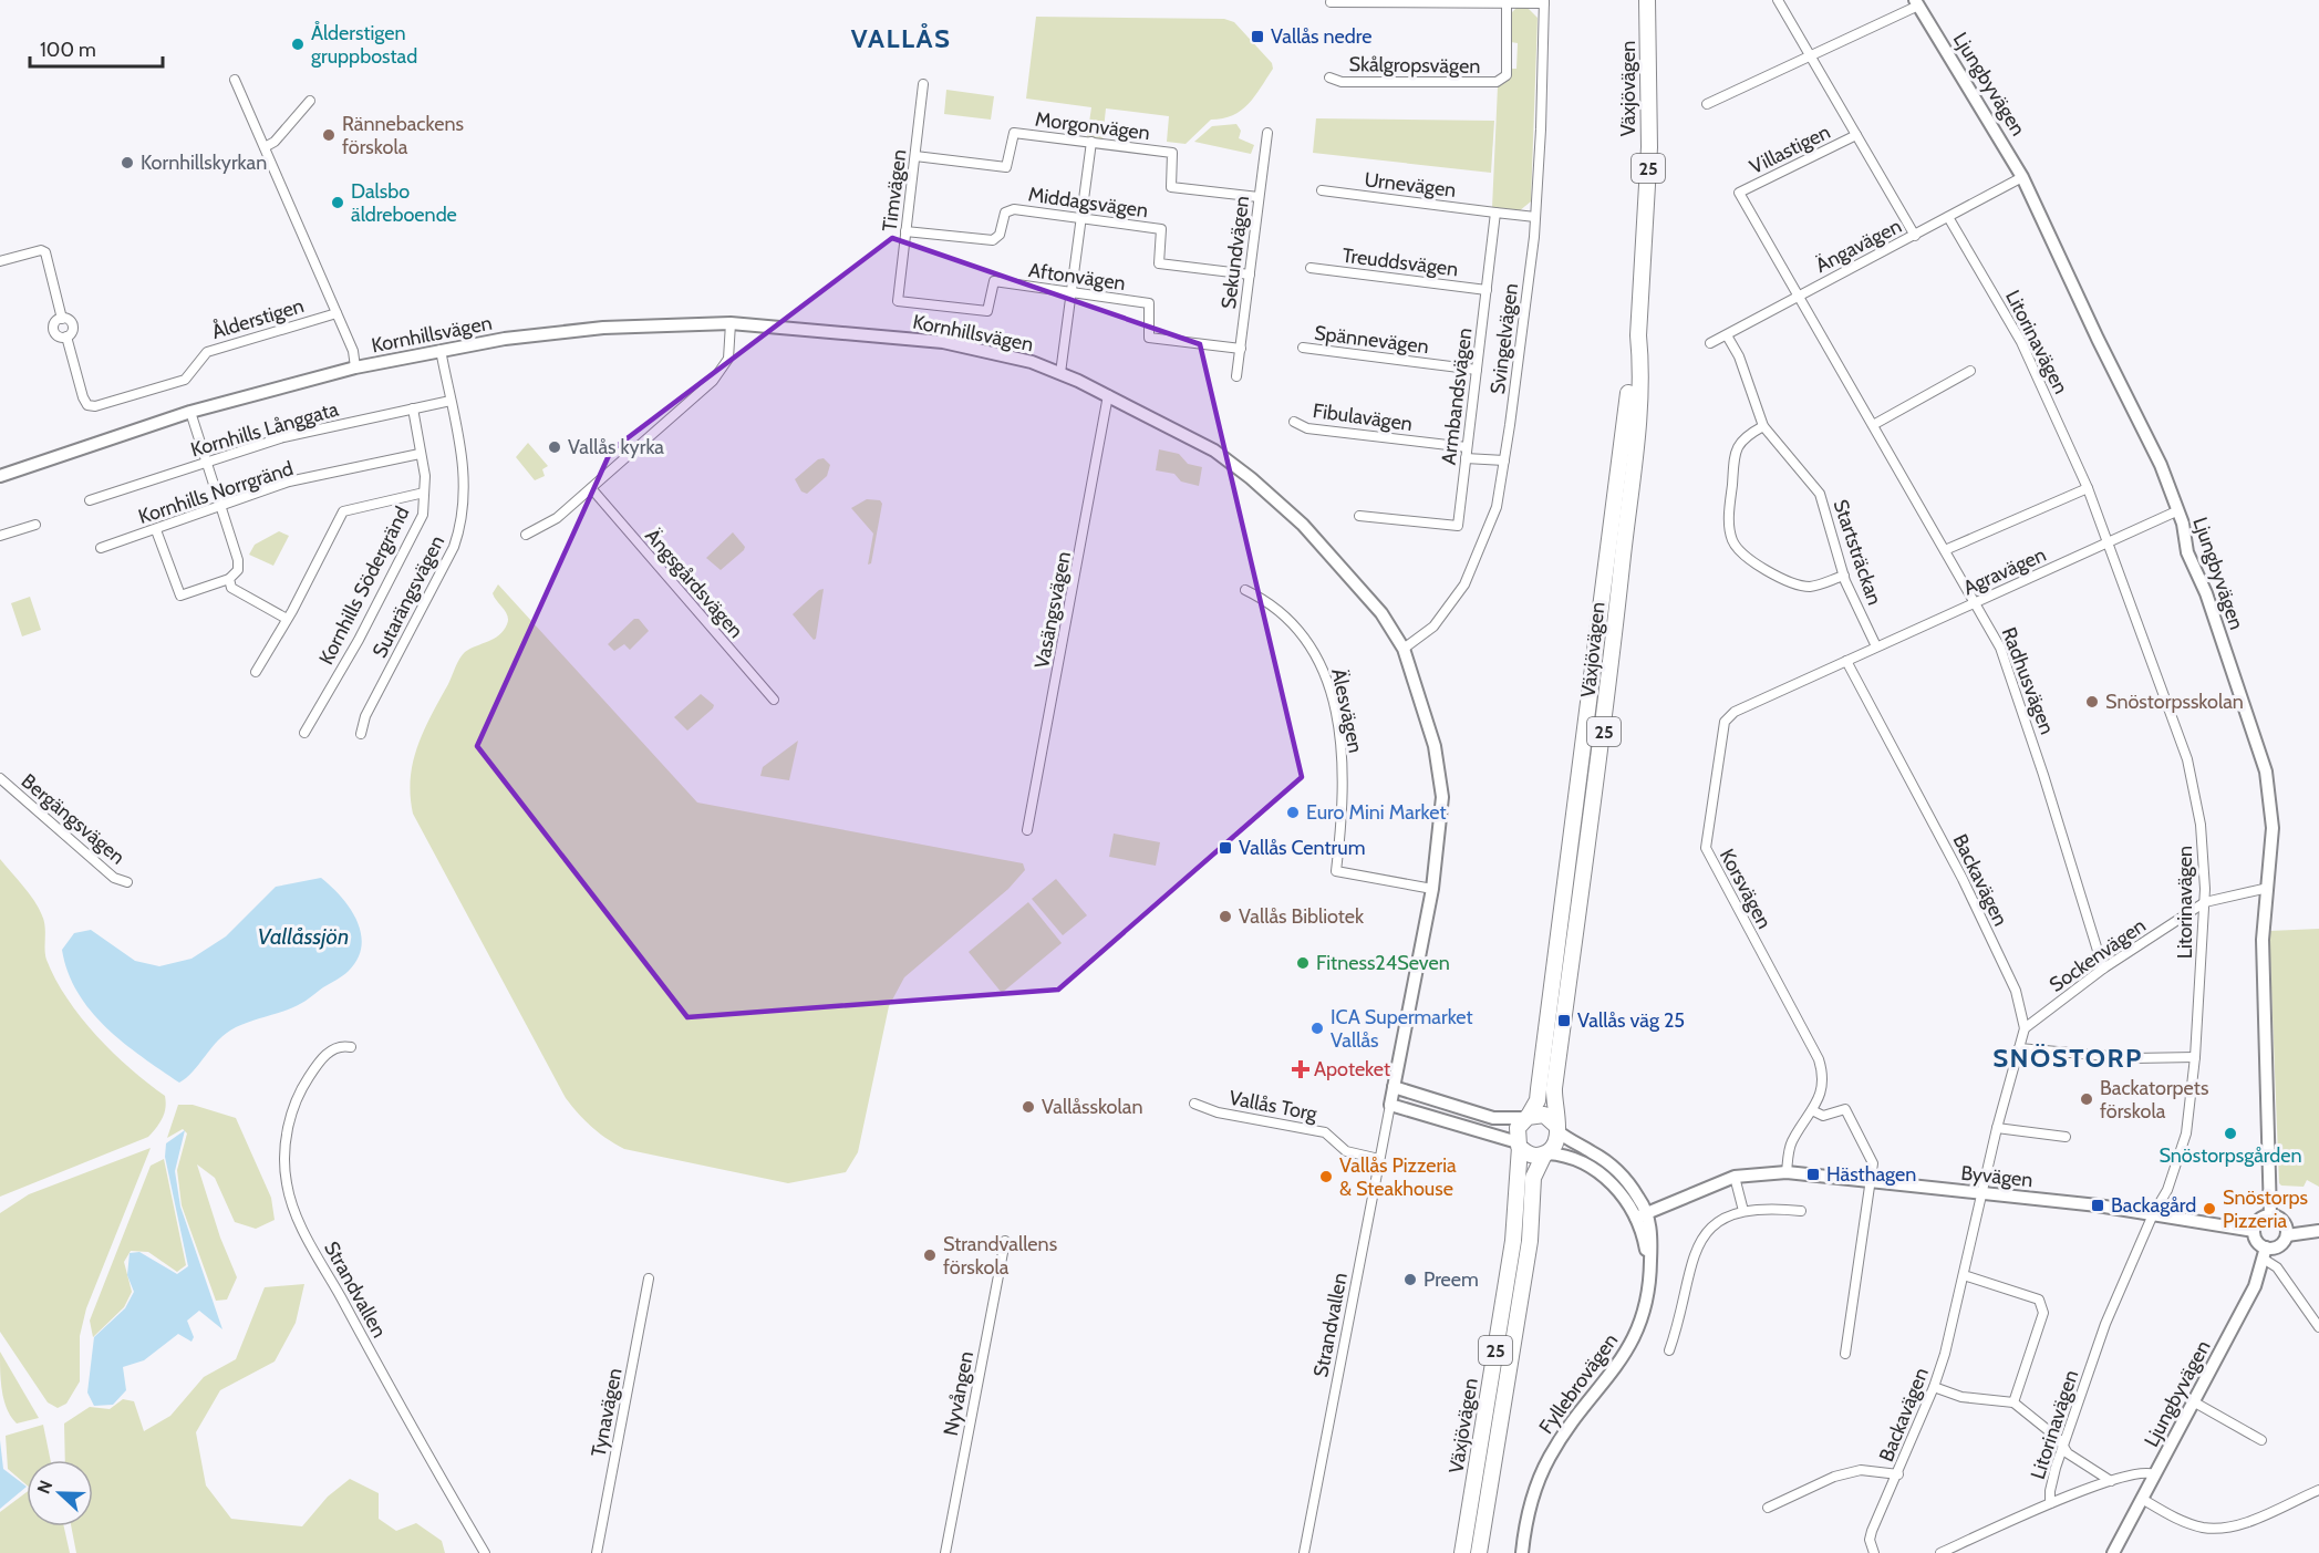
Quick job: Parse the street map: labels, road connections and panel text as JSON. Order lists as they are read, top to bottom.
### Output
{
  "streets": {
    "highway": ["Växjövägen", "25"],
    "street": [
      "Skålgropsvägen",
      "Ljungbyvägen",
      "Morgonvägen",
      "Villastigen",
      "Urnevägen",
      "Timvägen",
      "Middagsvägen",
      "Ängavägen",
      "Sekundvägen",
      "Treuddsvägen",
      "Aftonvägen",
      "Ålderstigen",
      "Kornhillsvägen",
      "Svingelvägen",
      "Spännevägen",
      "Litorinavägen",
      "Armbandsvägen",
      "Fibulavägen",
      "Kornhills Långgata",
      "Kornhills Norrgränd",
      "Startsträckan",
      "Agravägen",
      "Ängsgårdsvägen",
      "Kornhills Södergränd",
      "Sutarängsvägen",
      "Vasängsvägen",
      "Radhusvägen",
      "Älesvägen",
      "Bergängsvägen",
      "Backavägen",
      "Korsvägen",
      "Sockenvägen",
      "Vallås Torg",
      "Byvägen",
      "Strandvallen",
      "Fyllebrovägen",
      "Nyvången",
      "Tynavägen"
    ]
  },
  "crossings": [
    ["Ljungbyvägen", "Ängavägen"],
    ["Ljungbyvägen", "Agravägen"],
    ["Ljungbyvägen", "Sockenvägen"],
    ["Ljungbyvägen", "Byvägen"],
    ["Växjövägen", "Fyllebrovägen"],
    ["Morgonvägen", "Timvägen"],
    ["Morgonvägen", "Sekundvägen"],
    ["Villastigen", "Radhusvägen"],
    ["Urnevägen", "Armbandsvägen"],
    ["Timvägen", "Middagsvägen"],
    ["Timvägen", "Aftonvägen"],
    ["Middagsvägen", "Sekundvägen"],
    ["Ängavägen", "Litorinavägen"],
    ["Ängavägen", "Startsträckan"],
    ["Ängavägen", "Radhusvägen"],
    ["Sekundvägen", "Aftonvägen"],
    ["Treuddsvägen", "Armbandsvägen"],
    ["Ålderstigen", "Kornhillsvägen"],
    ["Kornhillsvägen", "Svingelvägen"],
    ["Kornhillsvägen", "Sutarängsvägen"],
    ["Kornhillsvägen", "Vasängsvägen"],
    ["Kornhillsvägen", "Älesvägen"],
    ["Kornhillsvägen", "Strandvallen"],
    ["Spännevägen", "Armbandsvägen"],
    ["Litorinavägen", "Agravägen"],
    ["Litorinavägen", "Sockenvägen"],
    ["Litorinavägen", "Byvägen"],
    ["Armbandsvägen", "Fibulavägen"],
    ["Kornhills Långgata", "Kornhills Södergränd"],
    ["Kornhills Långgata", "Sutarängsvägen"],
    ["Kornhills Norrgränd", "Kornhills Södergränd"],
    ["Startsträckan", "Agravägen"],
    ["Agravägen", "Radhusvägen"],
    ["Agravägen", "Backavägen"],
    ["Agravägen", "Korsvägen"],
    ["Radhusvägen", "Sockenvägen"],
    ["Backavägen", "Korsvägen"],
    ["Backavägen", "Sockenvägen"],
    ["Backavägen", "Byvägen"],
    ["Korsvägen", "Byvägen"],
    ["Vallås Torg", "Strandvallen"],
    ["Byvägen", "Fyllebrovägen"]
  ],
  "districts": ["VALLÅS", "SNÖSTORP"],
  "water": ["Vallåssjön"],
  "places": {
    "transit": [
      "Vallås nedre",
      "Vallås Centrum",
      "Vallås väg 25",
      "Hästhagen",
      "Backagård"
    ],
    "other": [
      "Ålderstigen gruppbostad",
      "Rännebackens förskola",
      "Kornhillskyrkan",
      "Dalsbo äldreboende",
      "Vallås kyrka",
      "Snöstorpsskolan",
      "Euro Mini Market",
      "Vallås Bibliotek",
      "Fitness24Seven",
      "ICA Supermarket Vallås",
      "Backatorpets förskola",
      "Vallåsskolan",
      "Snöstorpsgården",
      "Vallås Pizzeria & Steakhouse",
      "Snöstorps Pizzeria",
      "Strandvallens förskola",
      "Preem"
    ],
    "health": ["Apoteket"]
  },
  "scale_bar": "100 m",
  "north": "left"
}
